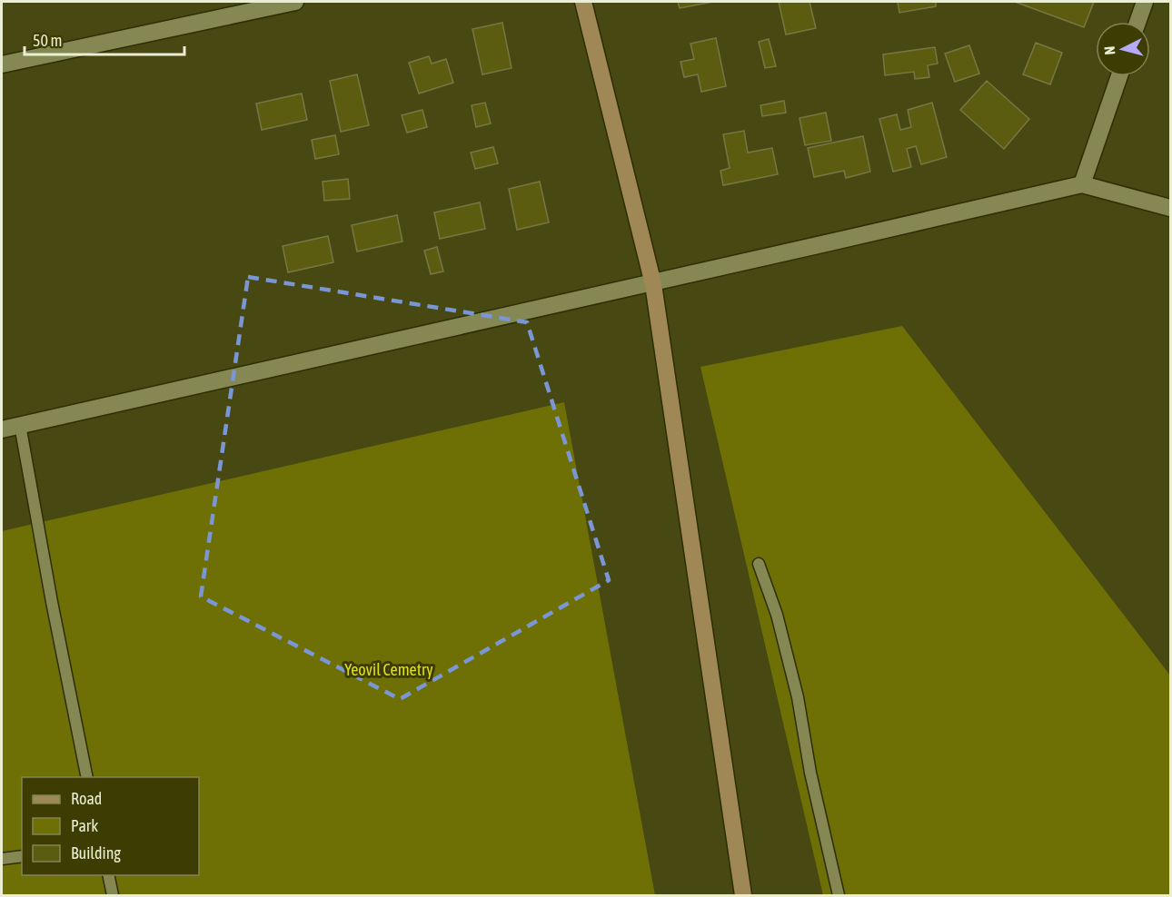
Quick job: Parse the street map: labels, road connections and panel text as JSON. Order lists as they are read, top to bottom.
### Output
{
  "parks": ["Yeovil Cemetry"],
  "legend": ["Road", "Park", "Building"],
  "scale_bar": "50 m",
  "north": "left"
}
